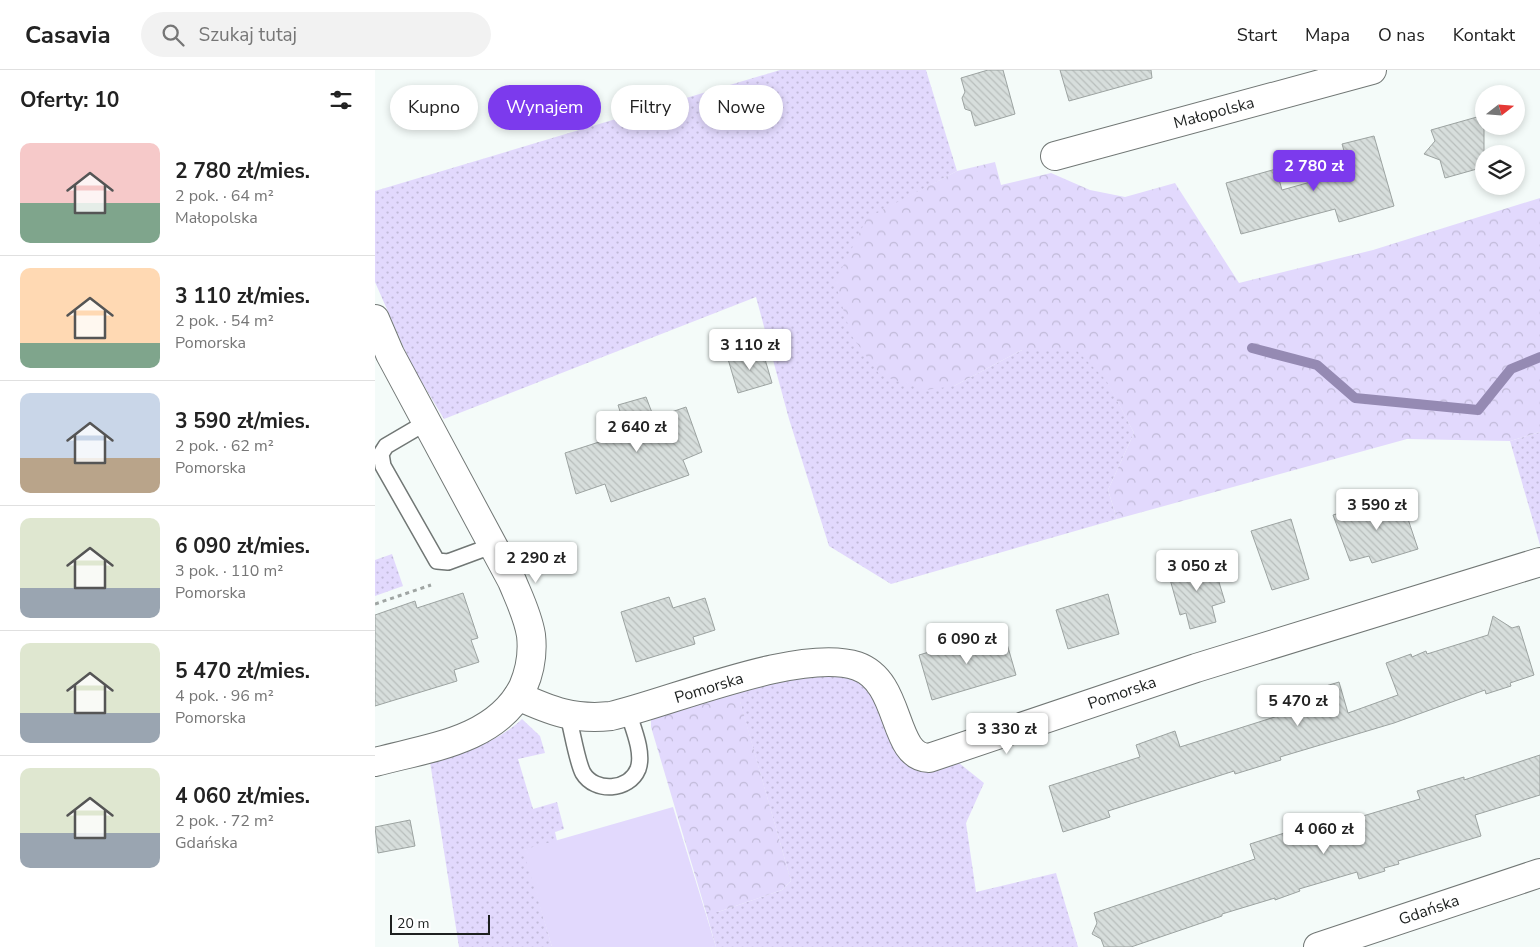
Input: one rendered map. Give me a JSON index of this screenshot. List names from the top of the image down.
{
  "streets": {
    "street": ["Małopolska", "Pomorska", "Gdańska"]
  },
  "scale_bar": "20 m",
  "north": "right",
  "page": {
    "header": "Casavia",
    "search": "Szukaj tutaj",
    "nav": [
      "Start",
      "Mapa",
      "O nas",
      "Kontakt"
    ],
    "heading": "Oferty: 10",
    "chip": [
      "Kupno",
      "Wynajem",
      "Filtry",
      "Nowe"
    ],
    "list": [
      {
        "name": "2 780 zł/mies.",
        "note": "2 pok. · 64 m² · Małopolska"
      },
      {
        "name": "3 110 zł/mies.",
        "note": "2 pok. · 54 m² · Pomorska"
      },
      {
        "name": "3 590 zł/mies.",
        "note": "2 pok. · 62 m² · Pomorska"
      },
      {
        "name": "6 090 zł/mies.",
        "note": "3 pok. · 110 m² · Pomorska"
      },
      {
        "name": "5 470 zł/mies.",
        "note": "4 pok. · 96 m² · Pomorska"
      },
      {
        "name": "4 060 zł/mies.",
        "note": "2 pok. · 72 m² · Gdańska"
      }
    ],
    "price": [
      "2 780 zł",
      "3 110 zł",
      "2 640 zł",
      "3 590 zł",
      "2 290 zł",
      "3 050 zł",
      "6 090 zł",
      "5 470 zł",
      "3 330 zł",
      "4 060 zł"
    ],
    "scale": "20 m"
  }
}
